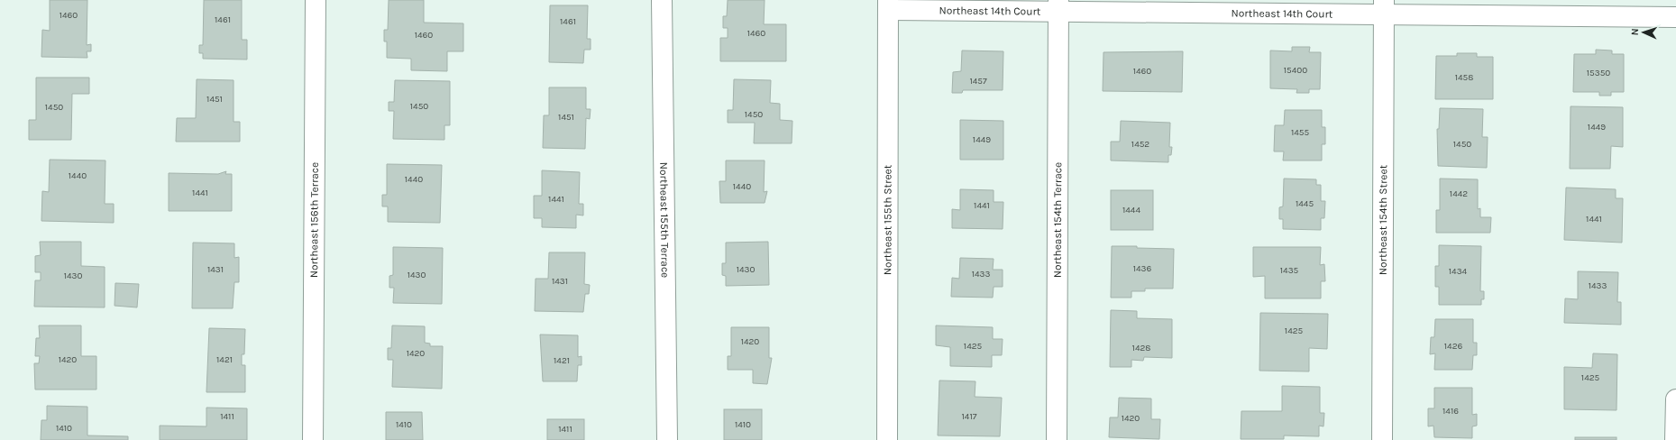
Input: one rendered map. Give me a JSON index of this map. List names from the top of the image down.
{
  "streets": {
    "street": [
      "Northeast 14th Court",
      "Northeast 156th Terrace",
      "Northeast 155th Terrace",
      "Northeast 155th Street",
      "Northeast 154th Terrace",
      "Northeast 154th Street"
    ]
  },
  "crossings": [
    ["Northeast 14th Court", "Northeast 155th Street"],
    ["Northeast 14th Court", "Northeast 154th Terrace"],
    ["Northeast 14th Court", "Northeast 154th Street"]
  ],
  "house_numbers": [
    "1460",
    "1461",
    "1461",
    "1460",
    "1460",
    "15400",
    "1460",
    "15350",
    "1458",
    "1457",
    "1451",
    "1450",
    "1450",
    "1450",
    "1451",
    "1449",
    "1455",
    "1449",
    "1452",
    "1450",
    "1440",
    "1440",
    "1440",
    "1441",
    "1442",
    "1441",
    "1445",
    "1441",
    "1444",
    "1441",
    "1436",
    "1431",
    "1430",
    "1435",
    "1434",
    "1433",
    "1430",
    "1430",
    "1431",
    "1433",
    "1425",
    "1420",
    "1425",
    "1426",
    "1428",
    "1420",
    "1420",
    "1421",
    "1421",
    "1425",
    "1416",
    "1411",
    "1417",
    "1420",
    "1410",
    "1410",
    "1410",
    "1411"
  ],
  "north": "left"
}
